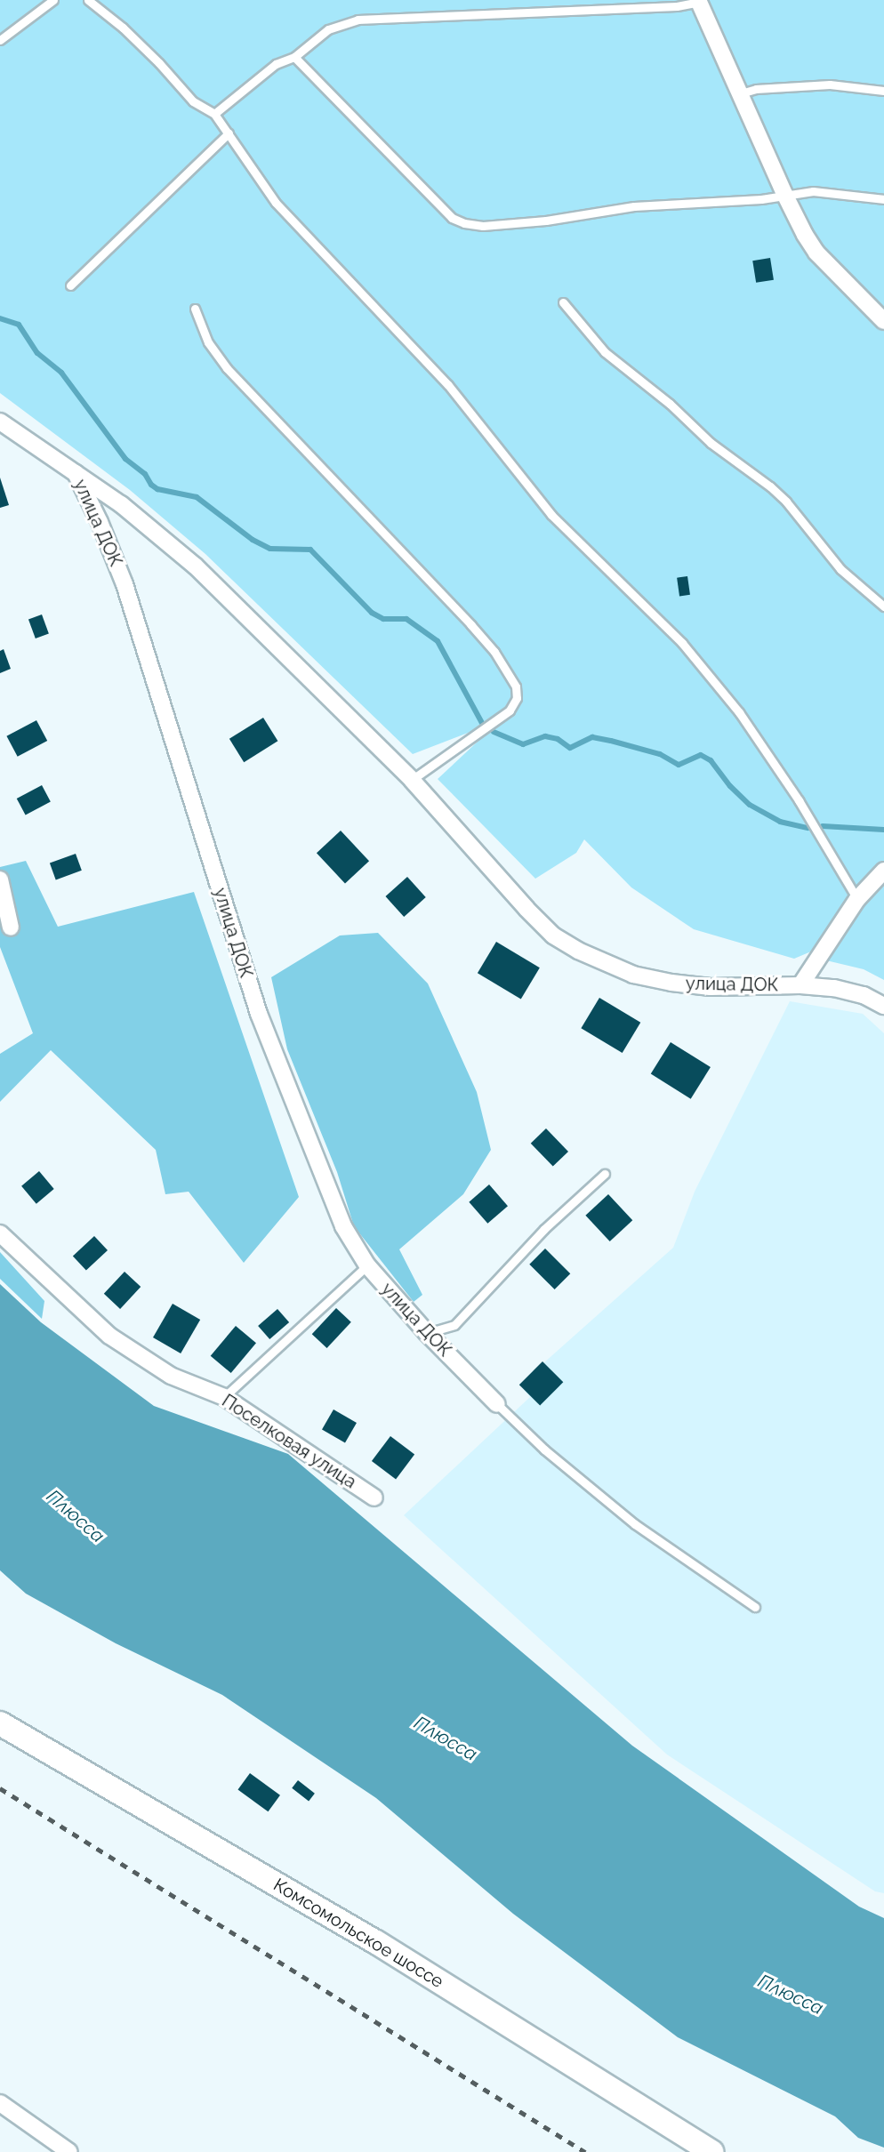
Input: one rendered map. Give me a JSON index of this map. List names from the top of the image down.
{
  "streets": {
    "main road": ["Комсомольское шоссе"],
    "street": ["улица ДОК", "Поселковая улица"]
  },
  "water": ["Плюсса"]
}
